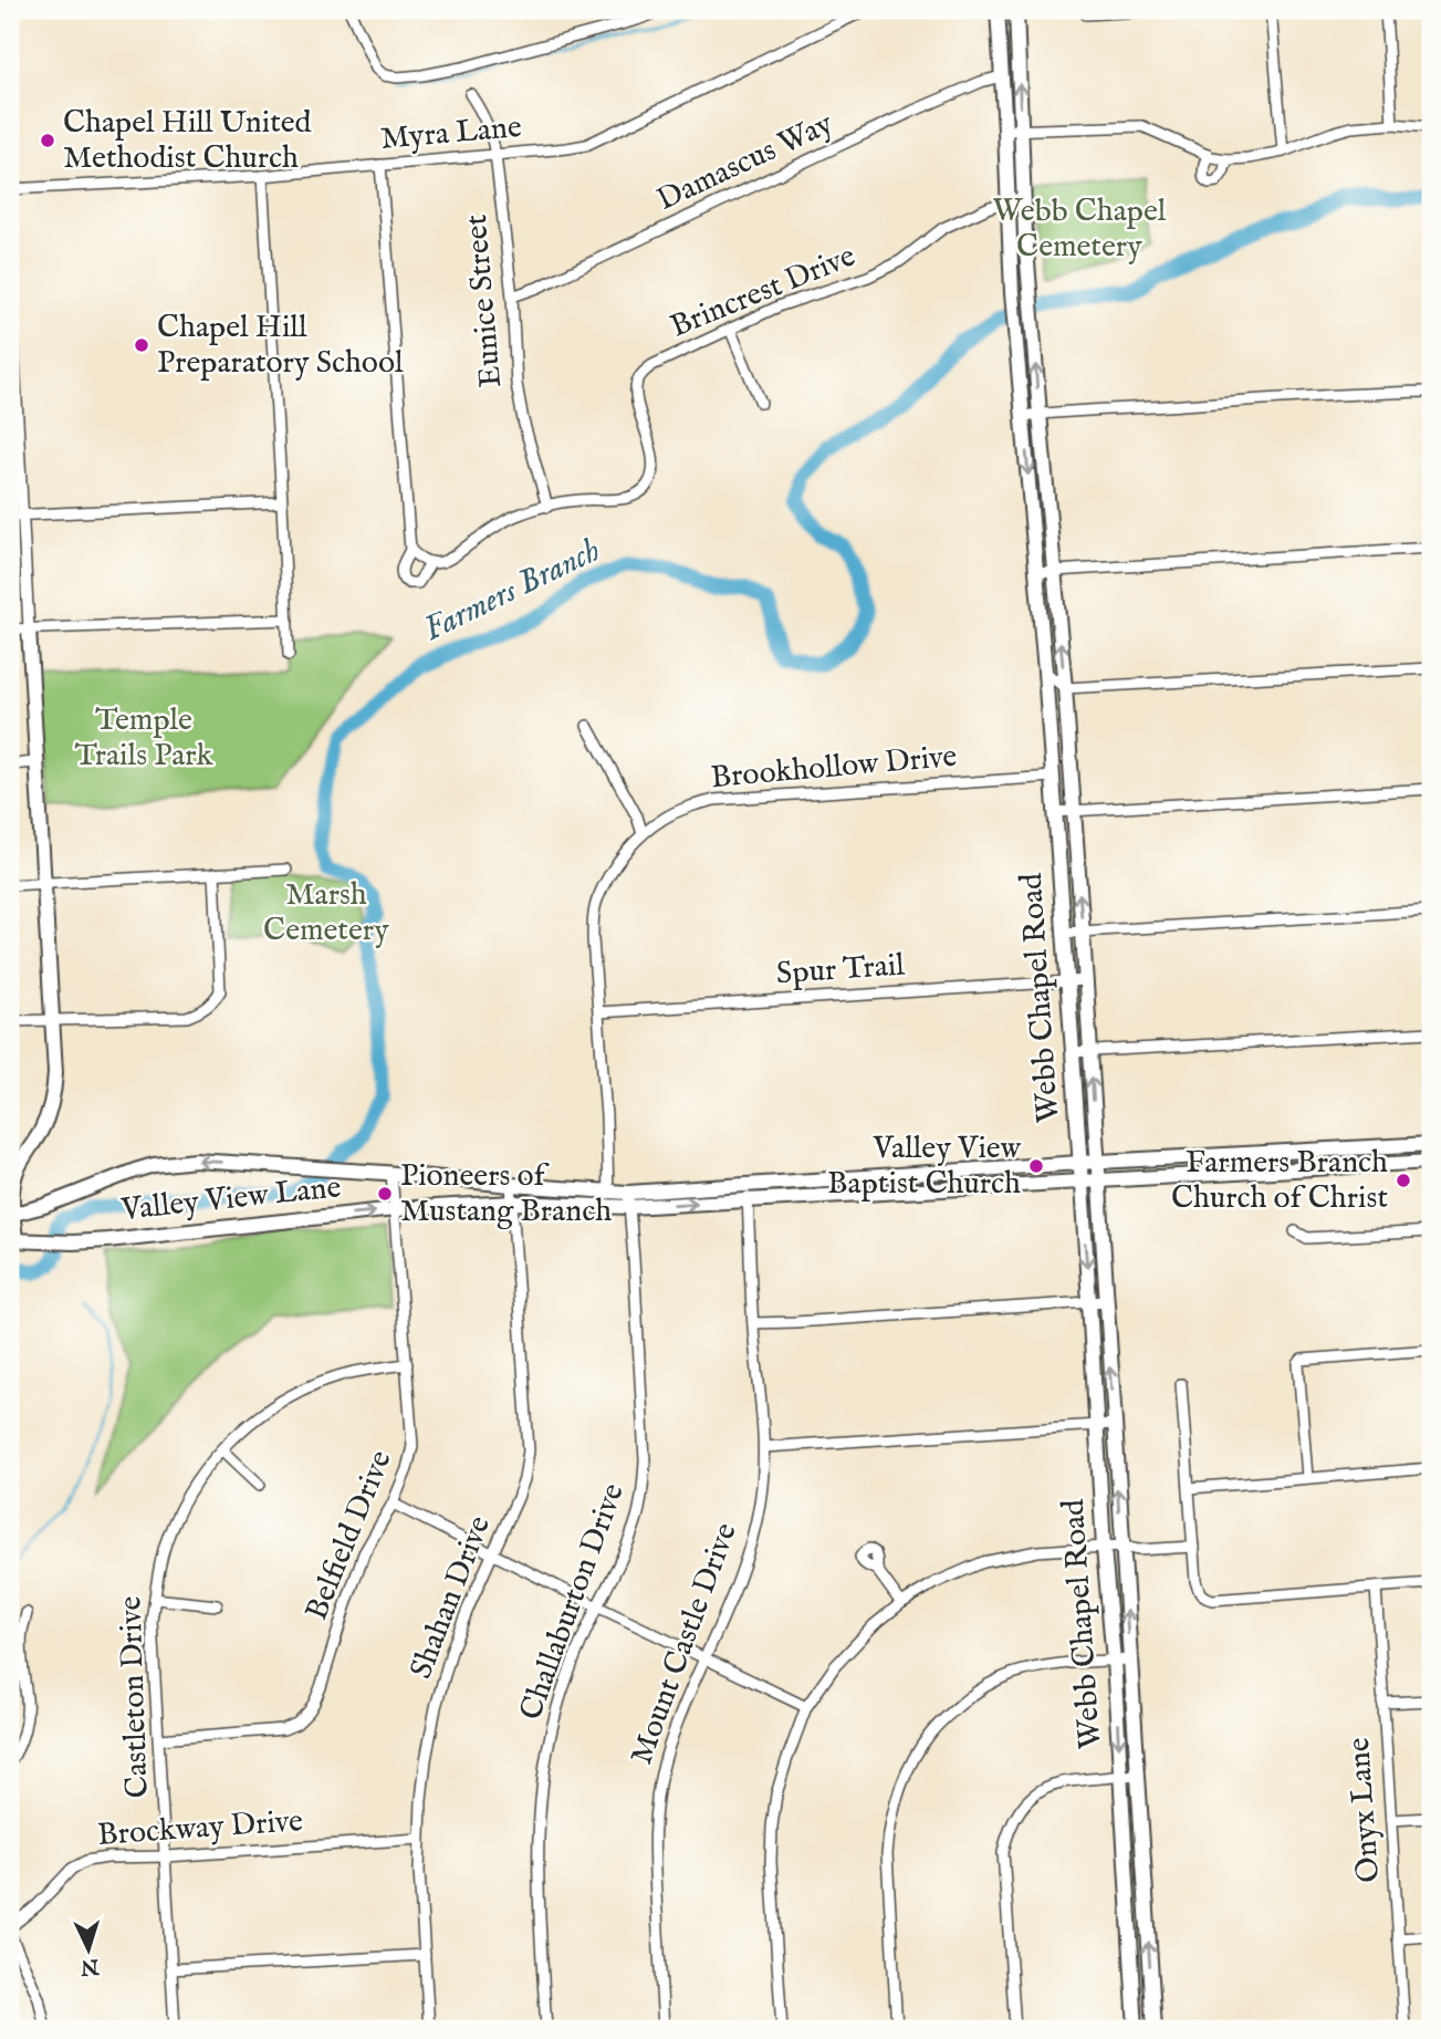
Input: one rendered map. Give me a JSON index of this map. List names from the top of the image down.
{
  "streets": {
    "main road": ["Webb Chapel Road", "Valley View Lane"],
    "street": [
      "Myra Lane",
      "Damascus Way",
      "Brincrest Drive",
      "Eunice Street",
      "Brookhollow Drive",
      "Spur Trail",
      "Belfield Drive",
      "Shahan Drive",
      "Challaburton Drive",
      "Mount Castle Drive",
      "Castleton Drive",
      "Onyx Lane",
      "Brockway Drive"
    ]
  },
  "crossings": [
    ["Myra Lane", "Eunice Street"],
    ["Damascus Way", "Eunice Street"],
    ["Damascus Way", "Webb Chapel Road"],
    ["Brincrest Drive", "Eunice Street"],
    ["Brincrest Drive", "Webb Chapel Road"],
    ["Brookhollow Drive", "Spur Trail"],
    ["Brookhollow Drive", "Webb Chapel Road"],
    ["Brookhollow Drive", "Valley View Lane"],
    ["Spur Trail", "Webb Chapel Road"],
    ["Webb Chapel Road", "Valley View Lane"],
    ["Valley View Lane", "Belfield Drive"],
    ["Valley View Lane", "Shahan Drive"],
    ["Valley View Lane", "Challaburton Drive"],
    ["Valley View Lane", "Mount Castle Drive"],
    ["Belfield Drive", "Castleton Drive"],
    ["Shahan Drive", "Brockway Drive"],
    ["Castleton Drive", "Brockway Drive"]
  ],
  "water": ["Farmers Branch"],
  "parks": ["Webb Chapel Cemetery", "Temple Trails Park", "Marsh Cemetery"],
  "places": [
    "Chapel Hill United Methodist Church",
    "Chapel Hill Preparatory School",
    "Valley View Baptist Church",
    "Farmers Branch Church of Christ",
    "Pioneers of Mustang Branch"
  ],
  "north": "bottom"
}
